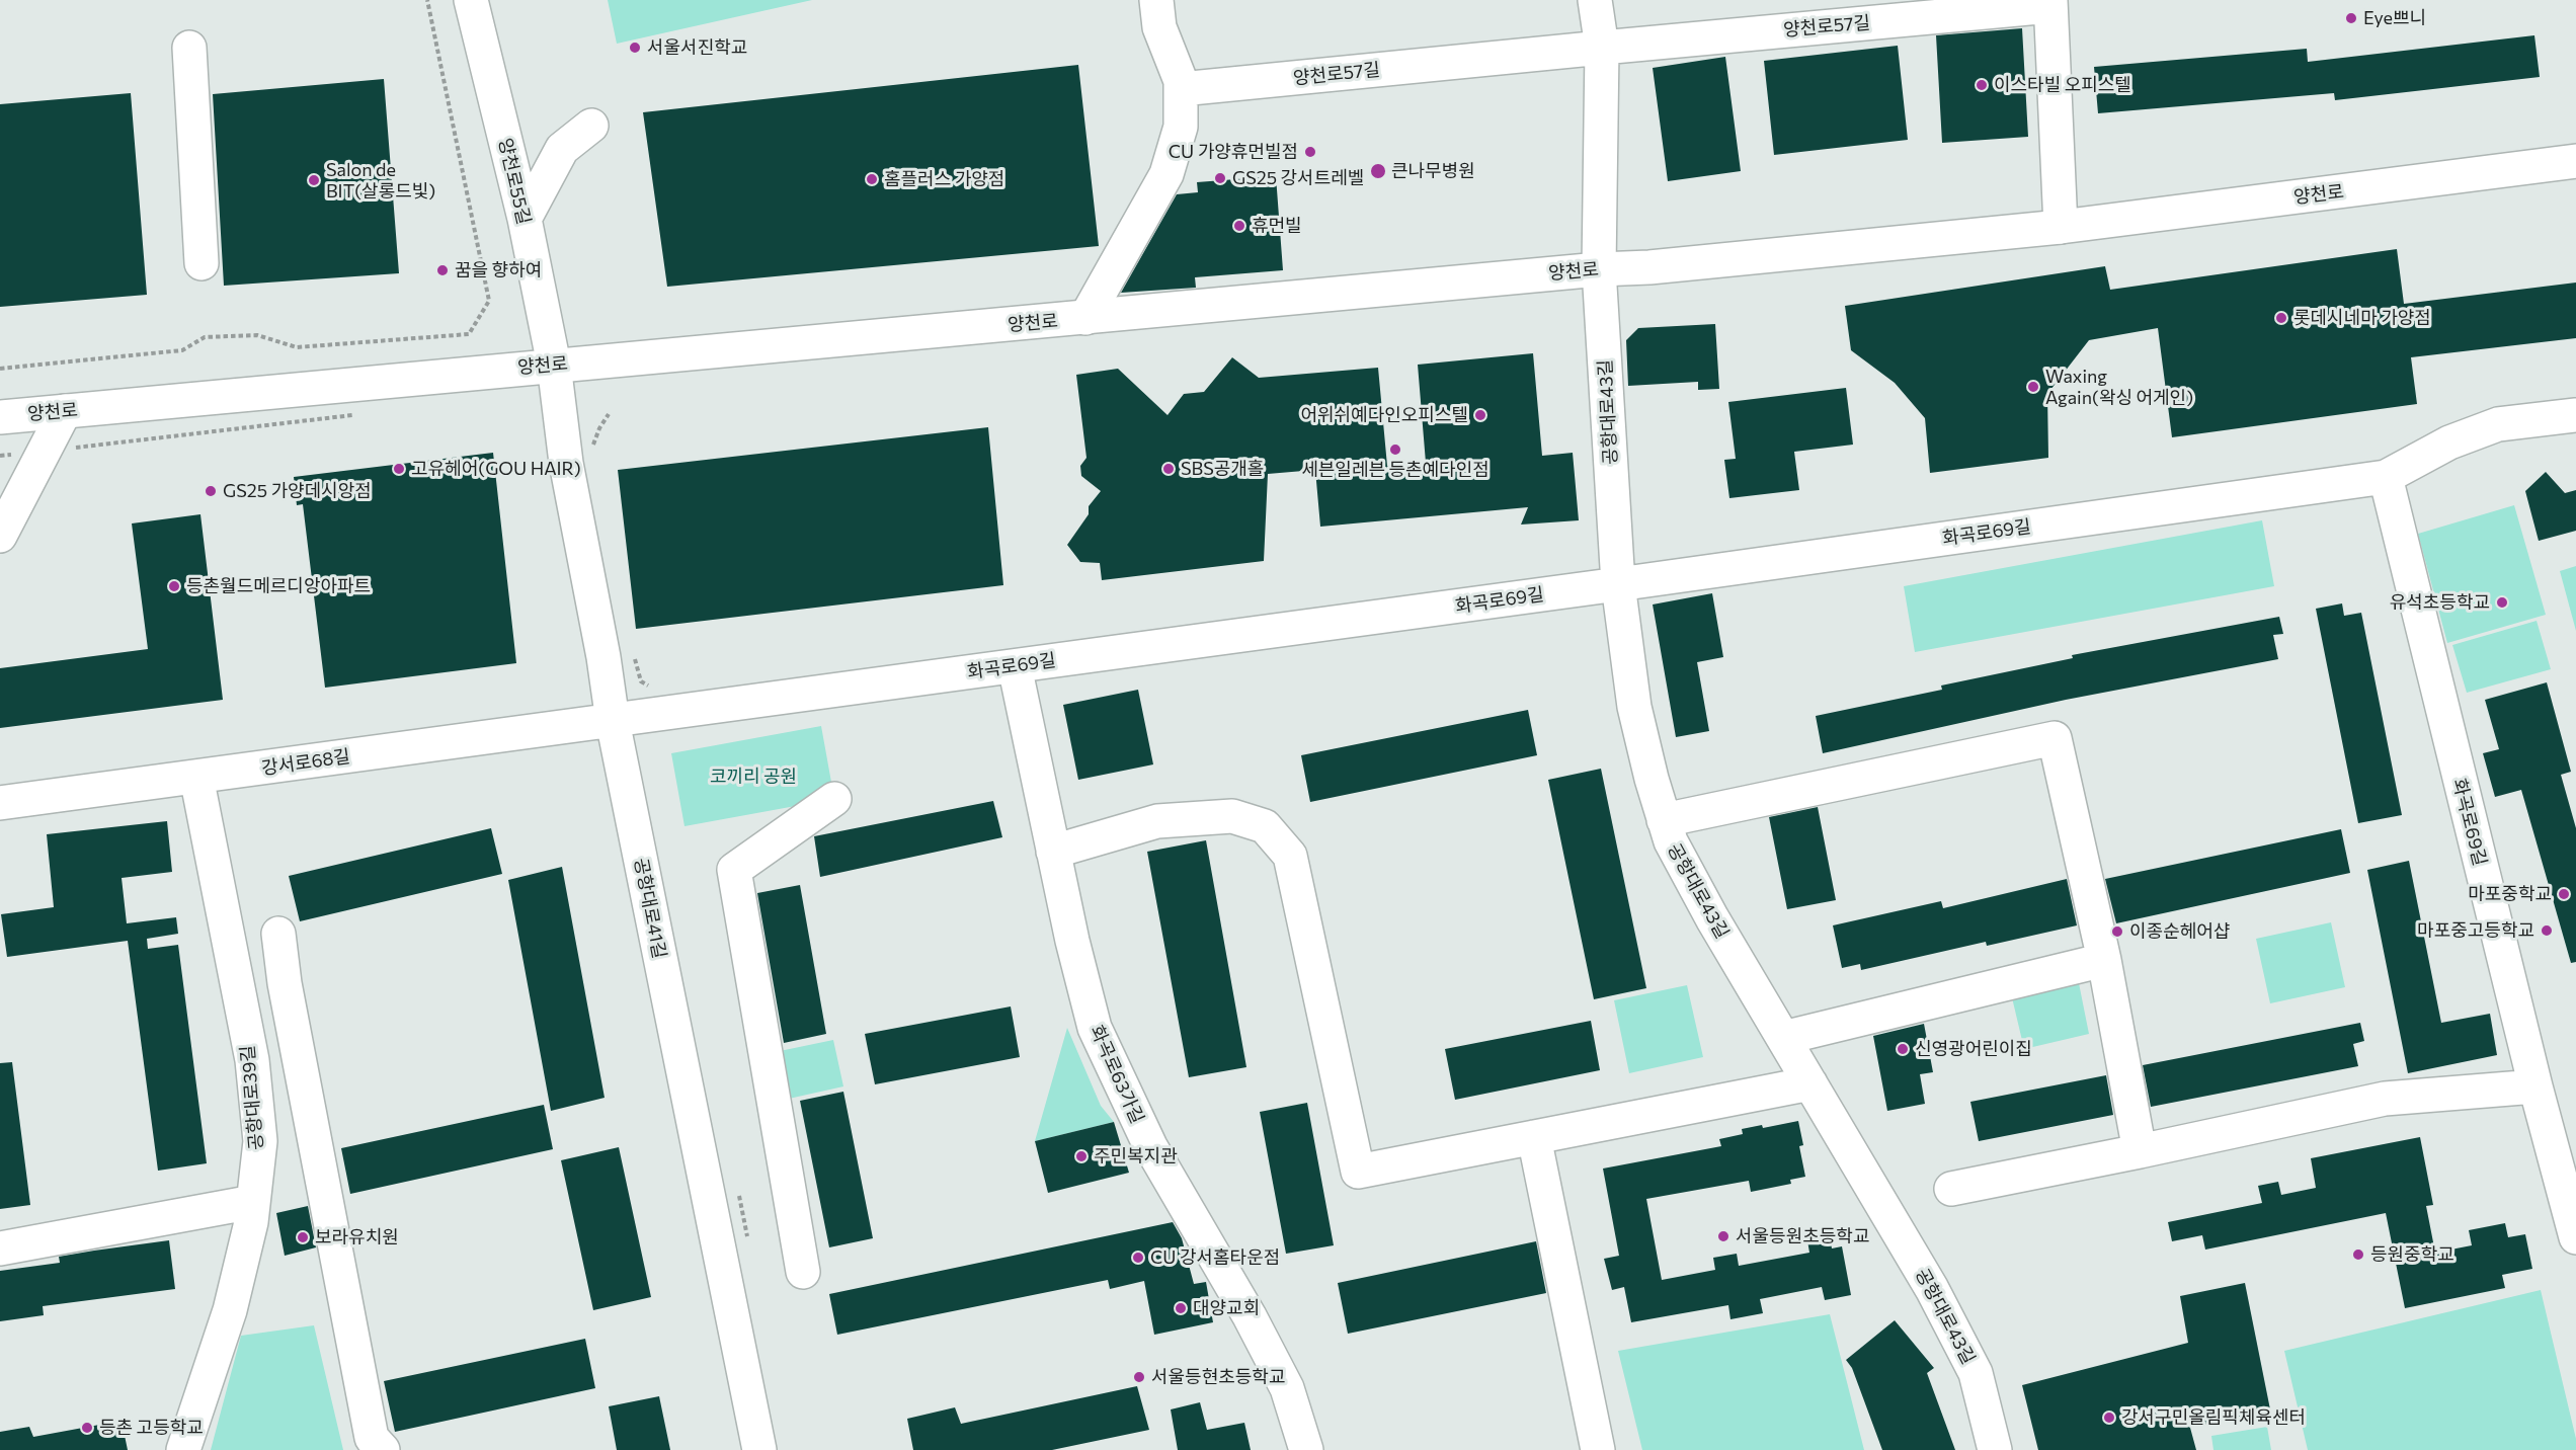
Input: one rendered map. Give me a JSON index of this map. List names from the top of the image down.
{
  "streets": {
    "street": [
      "양천로57길",
      "양천로55길",
      "양천로",
      "공항대로43길",
      "화곡로69길",
      "강서로68길",
      "공항대로41길",
      "화곡로63가길",
      "공항대로39길"
    ]
  },
  "crossings": [
    ["양천로55길", "양천로"],
    ["양천로55길", "공항대로41길"],
    ["양천로", "공항대로43길"],
    ["양천로", "공항대로41길"],
    ["공항대로43길", "화곡로69길"],
    ["화곡로69길", "강서로68길"],
    ["화곡로69길", "공항대로41길"],
    ["화곡로69길", "화곡로63가길"],
    ["강서로68길", "공항대로41길"],
    ["강서로68길", "공항대로39길"]
  ],
  "parks": ["코끼리 공원"],
  "places": [
    "Eye쁘니",
    "서울서진학교",
    "이스타빌 오피스텔",
    "CU 가양휴먼빌점",
    "큰나무병원",
    "GS25 강서트레벨",
    "홈플러스 가양점",
    "Salon de BIT(살롱드빛)",
    "휴먼빌",
    "꿈을 향하여",
    "롯데시네마 가양점",
    "Waxing Again(왁싱 어게인)",
    "어위쉬예다인오피스텔",
    "세븐일레븐 등촌예다인점",
    "고유헤어(GOU HAIR)",
    "SBS공개홀",
    "GS25 가양데시앙점",
    "등촌월드메르디앙아파트",
    "유석초등학교",
    "마포중학교",
    "마포중고등학교",
    "이종순헤어샵",
    "신영광어린이집",
    "주민복지관",
    "서울등원초등학교",
    "보라유치원",
    "등원중학교",
    "CU 강서홈타운점",
    "대양교회",
    "서울등현초등학교",
    "강서구민올림픽체육센터",
    "등촌 고등학교"
  ]
}
